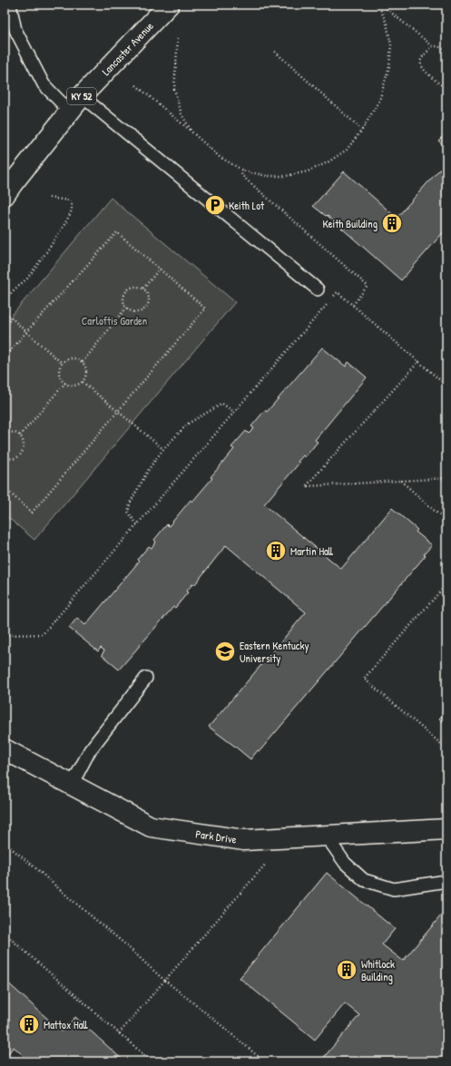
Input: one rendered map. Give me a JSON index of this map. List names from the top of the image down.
{
  "streets": {
    "street": ["Lancaster Avenue", "KY 52", "Park Drive"]
  },
  "parks": ["Carloftis Garden"],
  "places": {
    "parking": ["Keith Lot"],
    "building": [
      "Keith Building",
      "Martin Hall",
      "Whitlock Building",
      "Mattox Hall"
    ],
    "school or university": ["Eastern Kentucky University"]
  }
}
